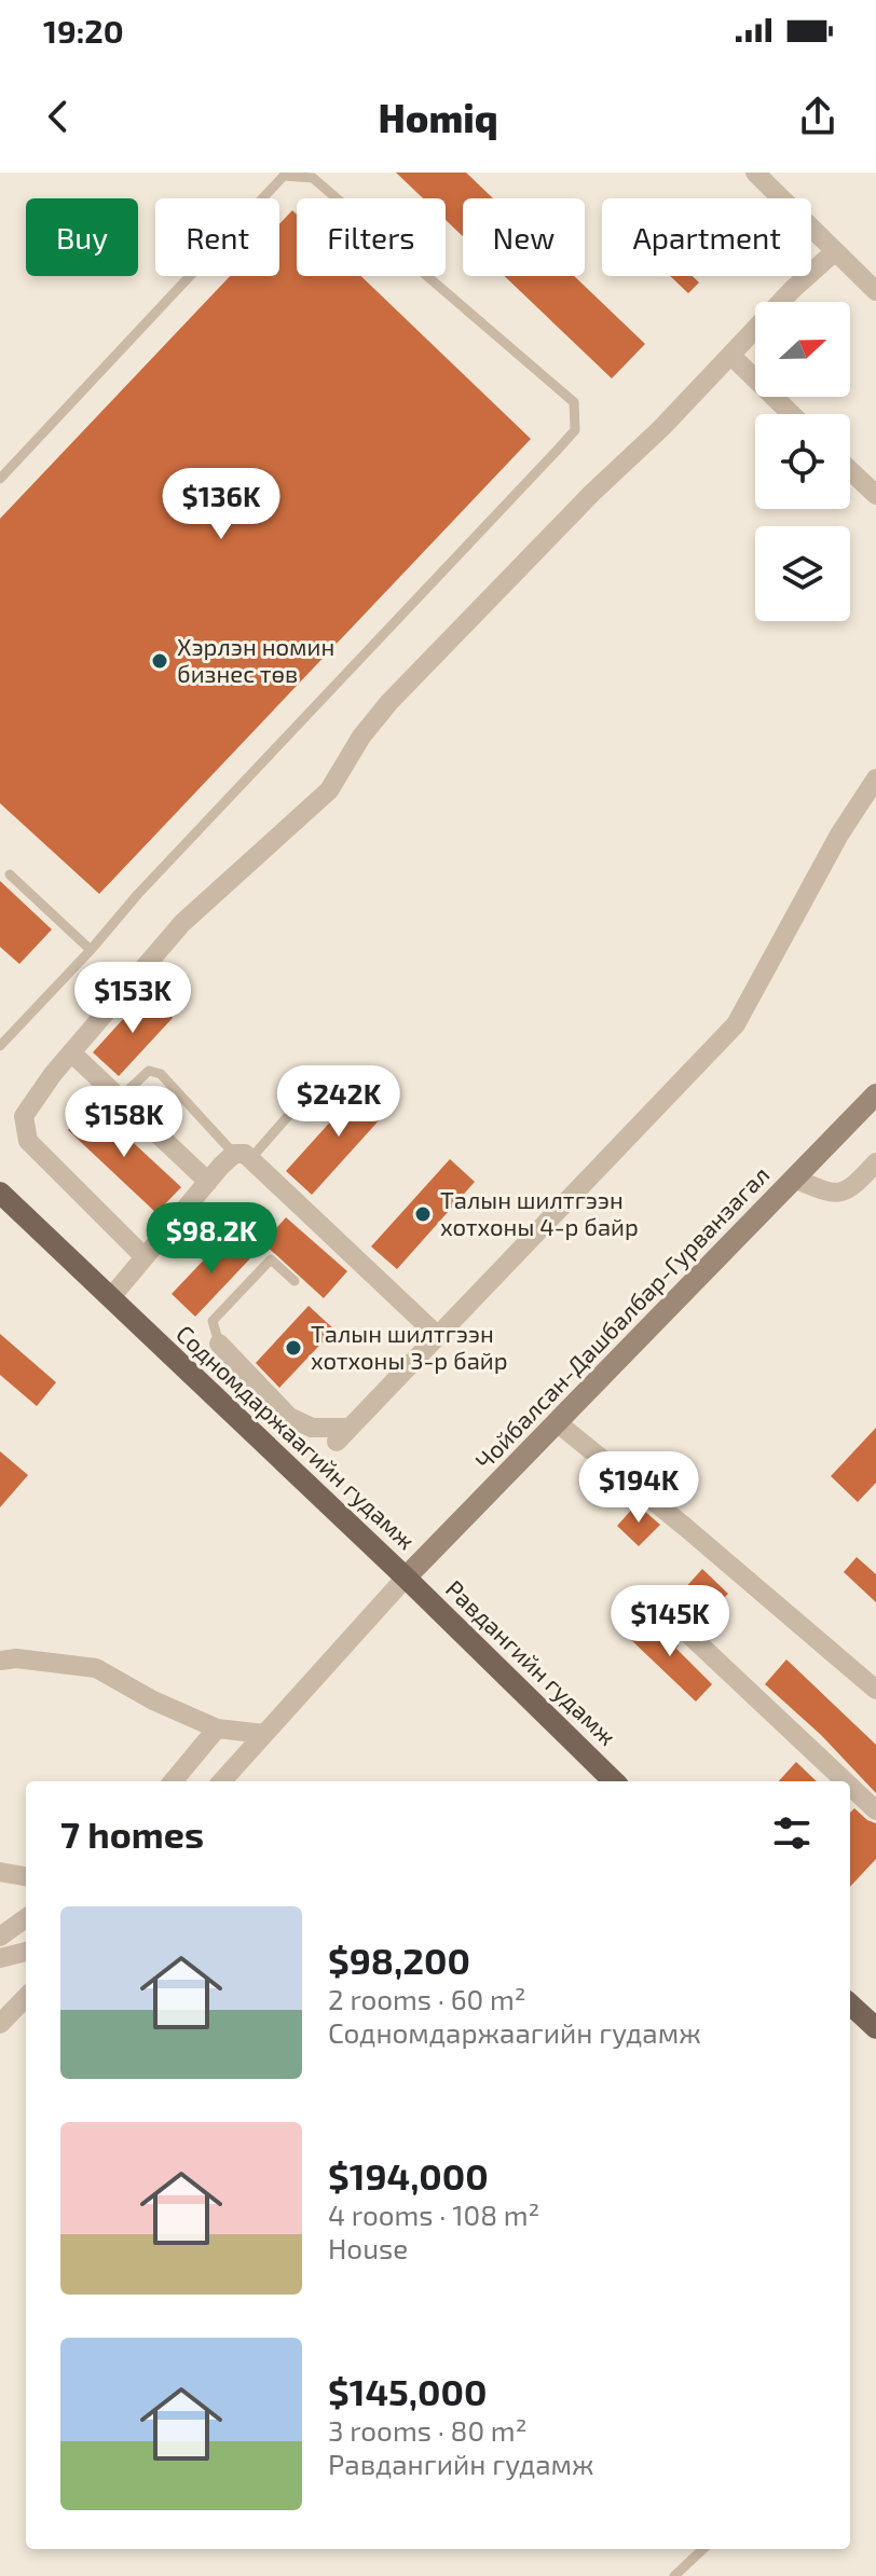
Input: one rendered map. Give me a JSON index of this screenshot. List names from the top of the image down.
{
  "streets": {
    "main road": ["Содномдаржаагийн гудамж", "Равдангийн гудамж"],
    "street": ["Чойбалсан-Дашбалбар-Гурванзагал"]
  },
  "crossings": [
    ["Чойбалсан-Дашбалбар-Гурванзагал", "Содномдаржаагийн гудамж"],
    ["Чойбалсан-Дашбалбар-Гурванзагал", "Равдангийн гудамж"],
    ["Содномдаржаагийн гудамж", "Равдангийн гудамж"]
  ],
  "places": ["Хэрлэн номин бизнес төв", "Талын шилтгээн хотхоны 4-р байр", "Талын шилтгээн хотхоны 3-р байр"],
  "north": "right",
  "page": {
    "status": "19:20",
    "header": "Homiq",
    "chip": [
      "Buy",
      "Rent",
      "Filters",
      "New",
      "Apartment"
    ],
    "price": [
      "$136K",
      "$153K",
      "$242K",
      "$158K",
      "$98.2K",
      "$194K",
      "$145K"
    ],
    "heading": "7 homes",
    "list": [
      {
        "name": "$98,200",
        "note": "2 rooms · 60 m² · Содномдаржаагийн гудамж"
      },
      {
        "name": "$194,000",
        "note": "4 rooms · 108 m² · House"
      },
      {
        "name": "$145,000",
        "note": "3 rooms · 80 m² · Равдангийн гудамж"
      }
    ]
  }
}
